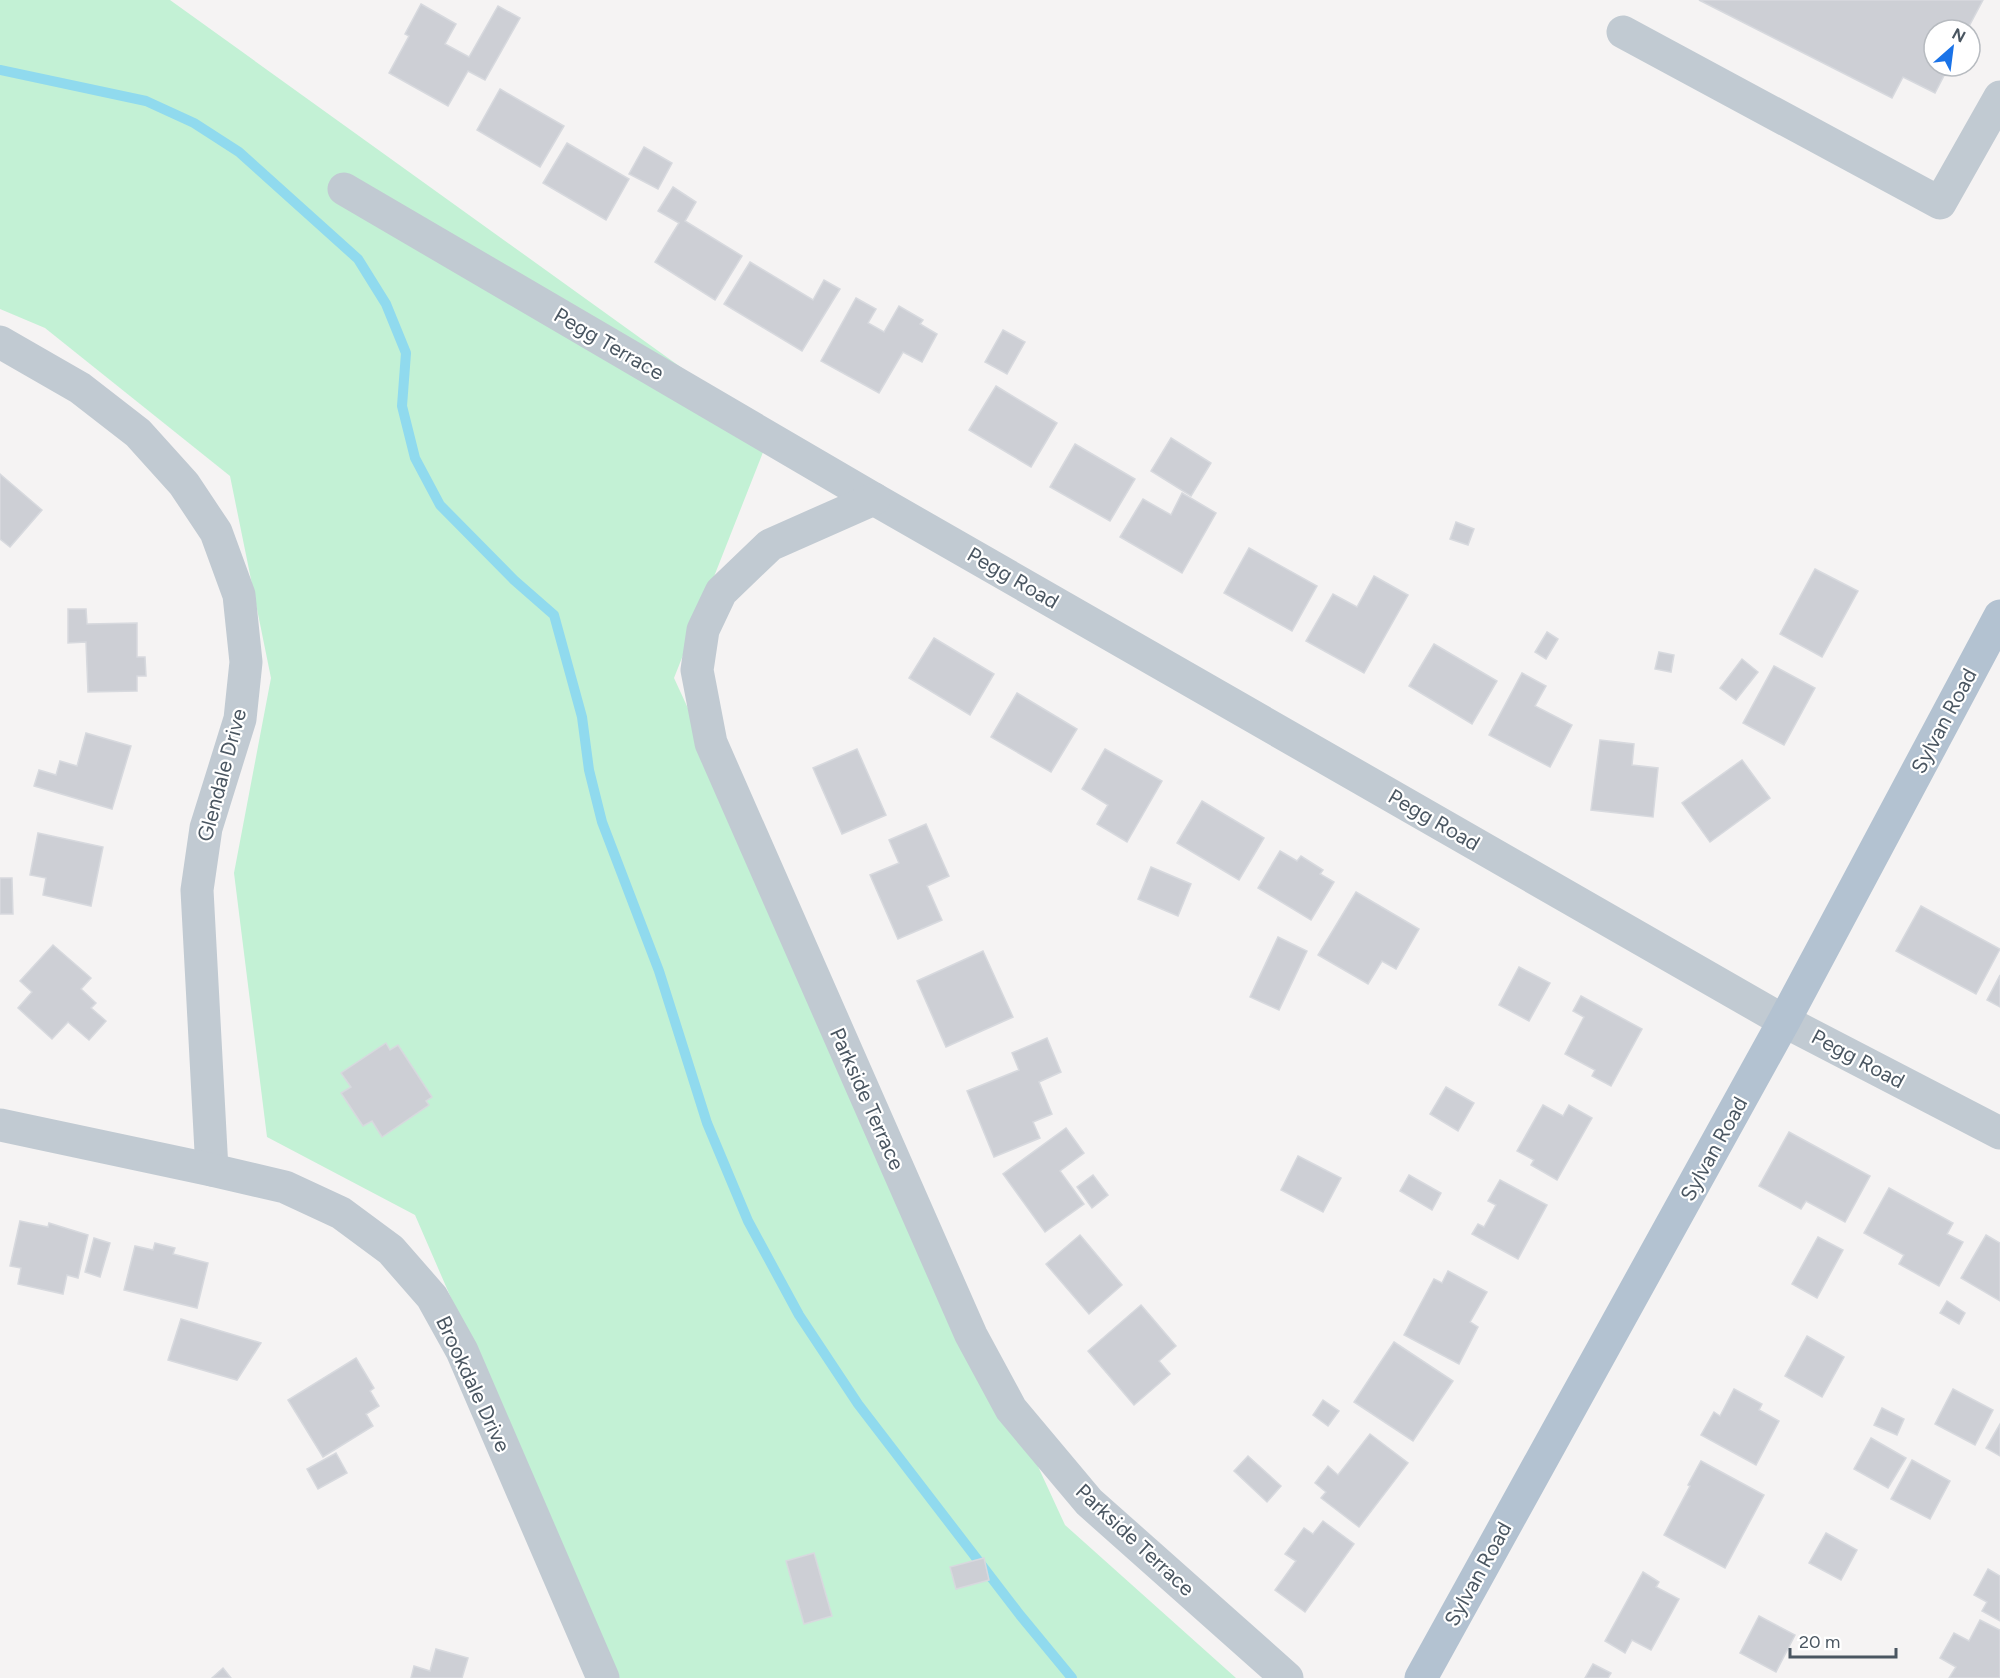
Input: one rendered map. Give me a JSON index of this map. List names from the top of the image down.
{
  "streets": {
    "main road": ["Sylvan Road"],
    "street": [
      "Pegg Terrace",
      "Pegg Road",
      "Glendale Drive",
      "Parkside Terrace",
      "Brookdale Drive"
    ]
  },
  "crossings": [
    ["Pegg Terrace", "Pegg Road"],
    ["Pegg Terrace", "Parkside Terrace"],
    ["Pegg Road", "Sylvan Road"],
    ["Pegg Road", "Parkside Terrace"],
    ["Glendale Drive", "Brookdale Drive"]
  ],
  "scale_bar": "20 m",
  "north": "top right"
}
